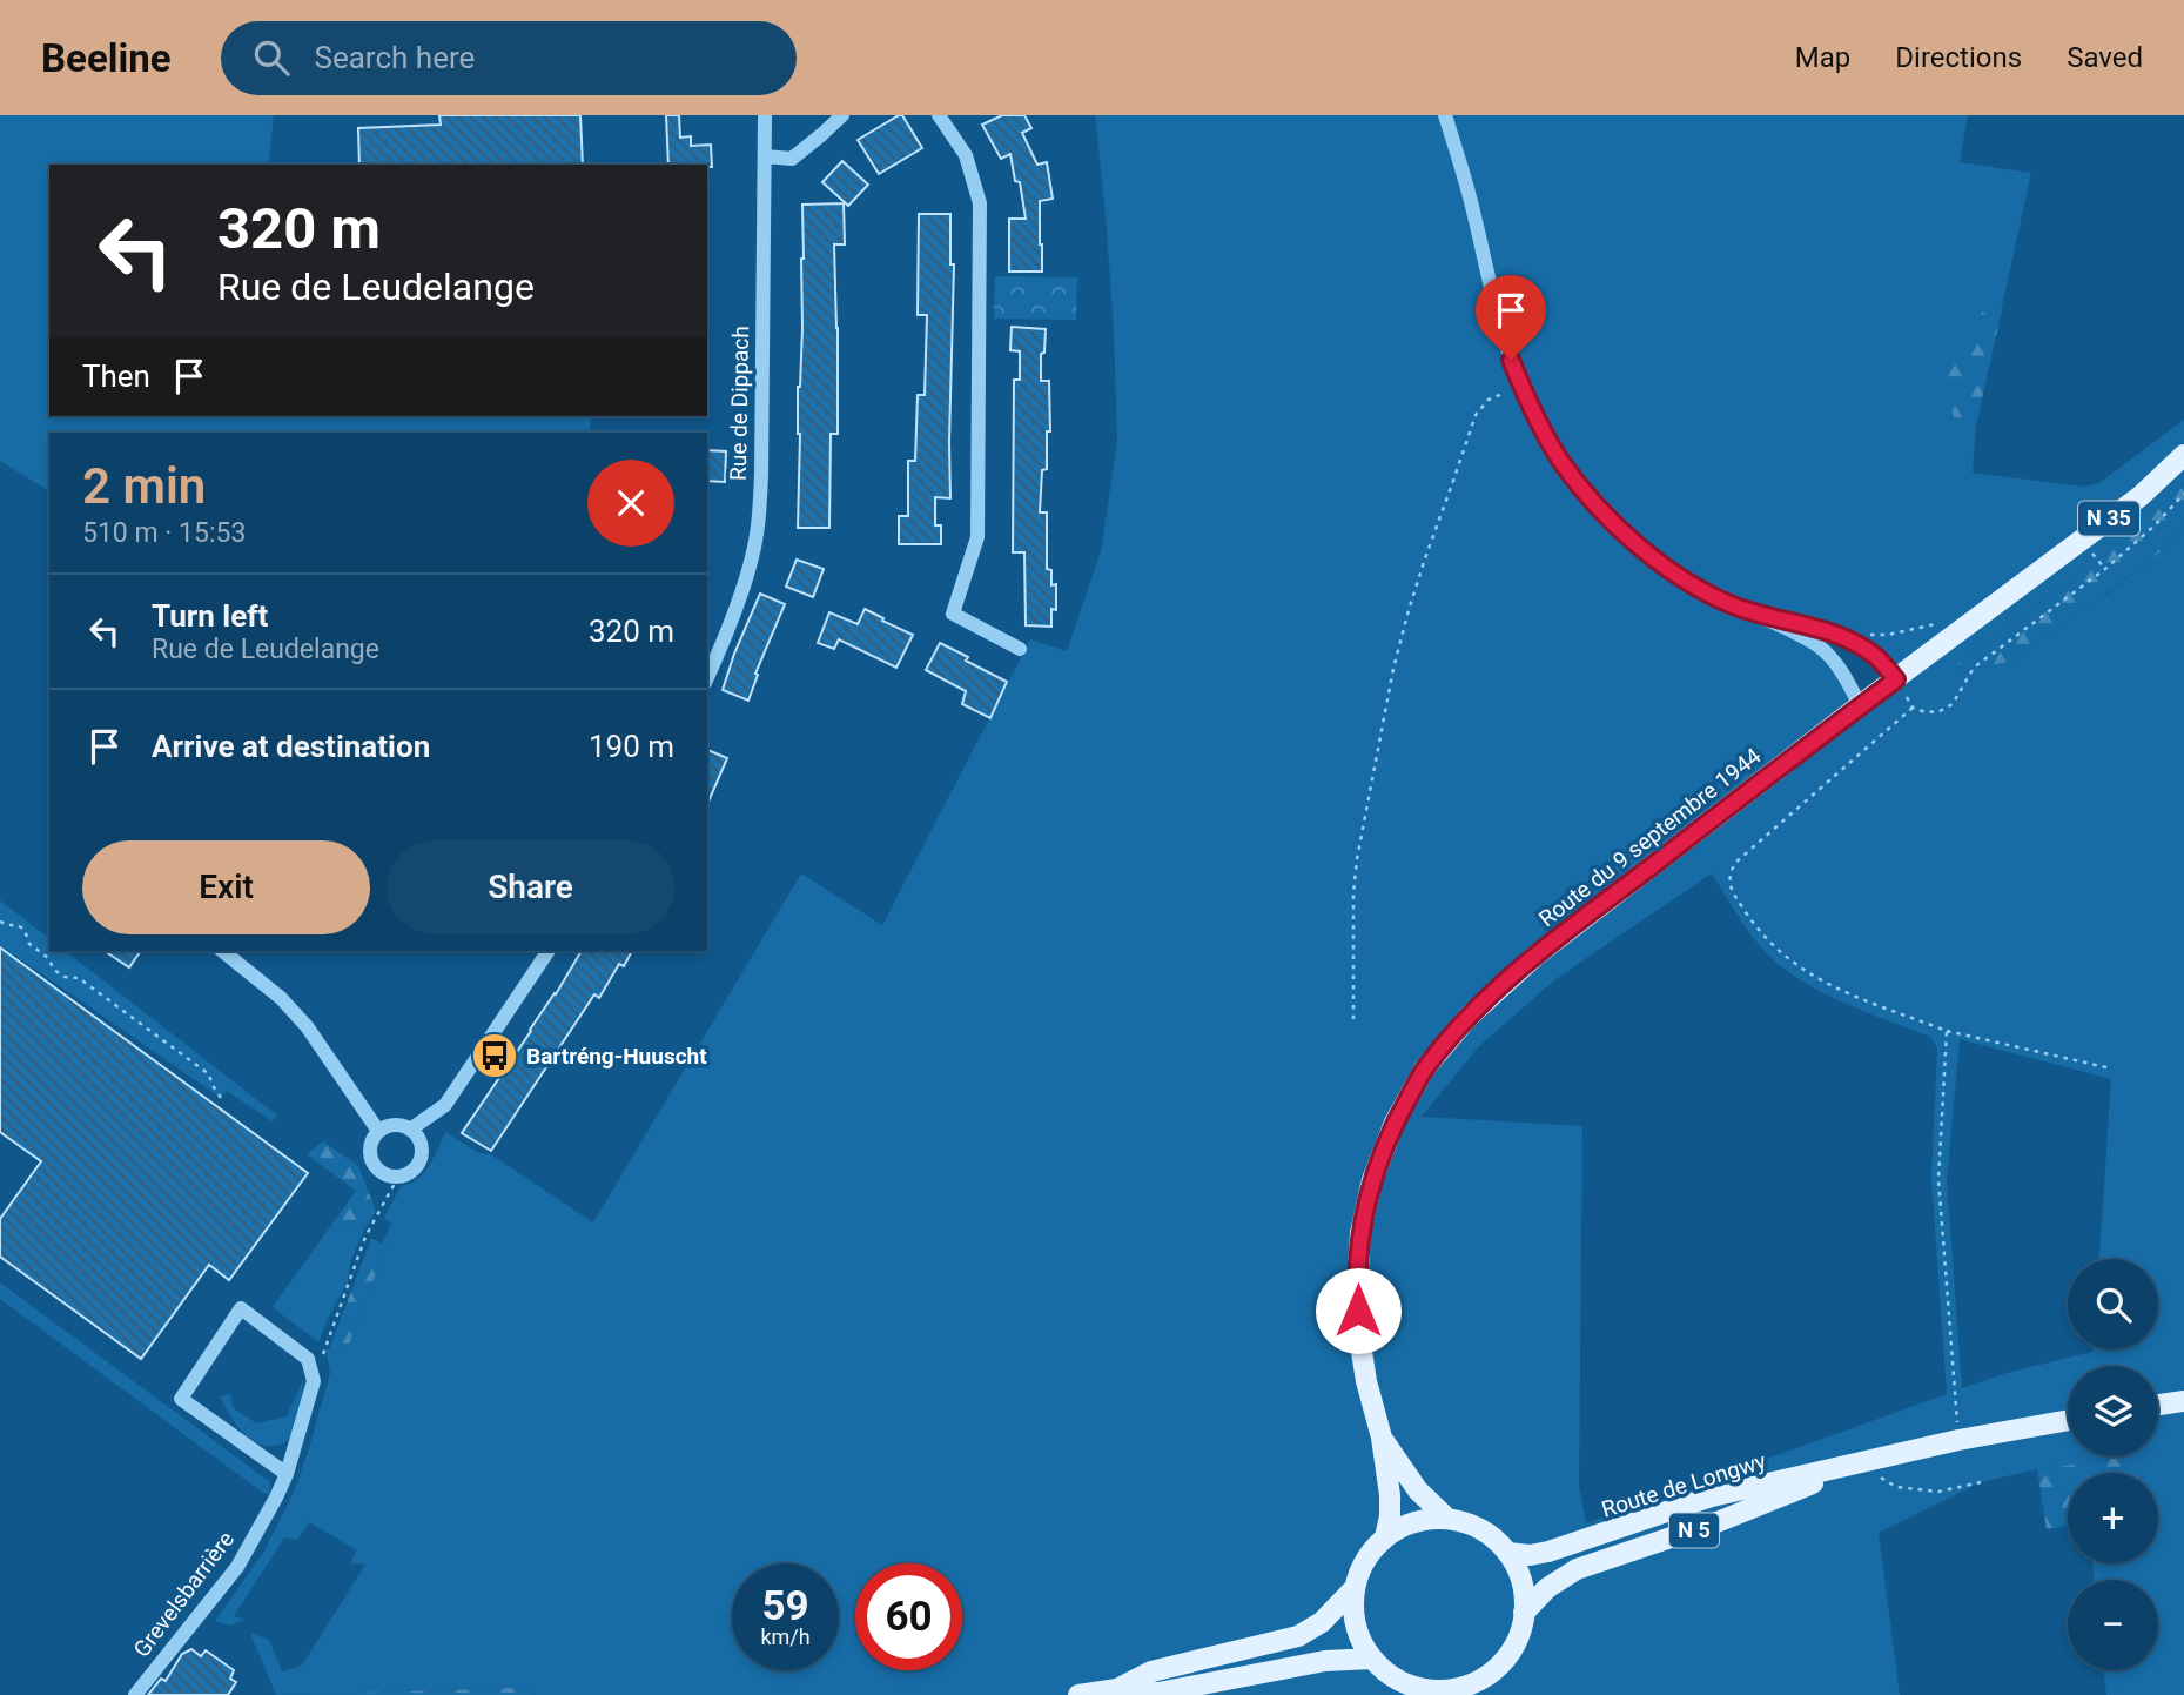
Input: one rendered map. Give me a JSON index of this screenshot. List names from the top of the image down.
{
  "streets": {
    "main road": [
      "N 35",
      "Route du 9 septembre 1944",
      "Route de Longwy",
      "N 5"
    ],
    "street": ["Rue de Dippach", "Grevelsbarrière"]
  },
  "crossings": [
    ["N 35", "Route du 9 septembre 1944"],
    ["N 35", "Route de Longwy"],
    ["N 35", "N 5"],
    ["Route de Longwy", "N 5"]
  ],
  "places": {
    "bus stop": ["Bartréng-Huuscht"]
  },
  "page": {
    "header": "Beeline",
    "search": "Search here",
    "nav": ["Map", "Directions", "Saved"],
    "turn": ["320 m", "Rue de Leudelange"],
    "then": "Then",
    "heading": ["2 min", "510 m · 15:53"],
    "list": [
      {
        "name": "Turn left",
        "note": "Rue de Leudelange",
        "value": "320 m"
      },
      {
        "name": "Arrive at destination",
        "value": "190 m"
      }
    ],
    "buttons": ["Exit", "Share"],
    "map_buttons": ["+", "−"],
    "speed": "59 km/h",
    "limit": "60"
  }
}
